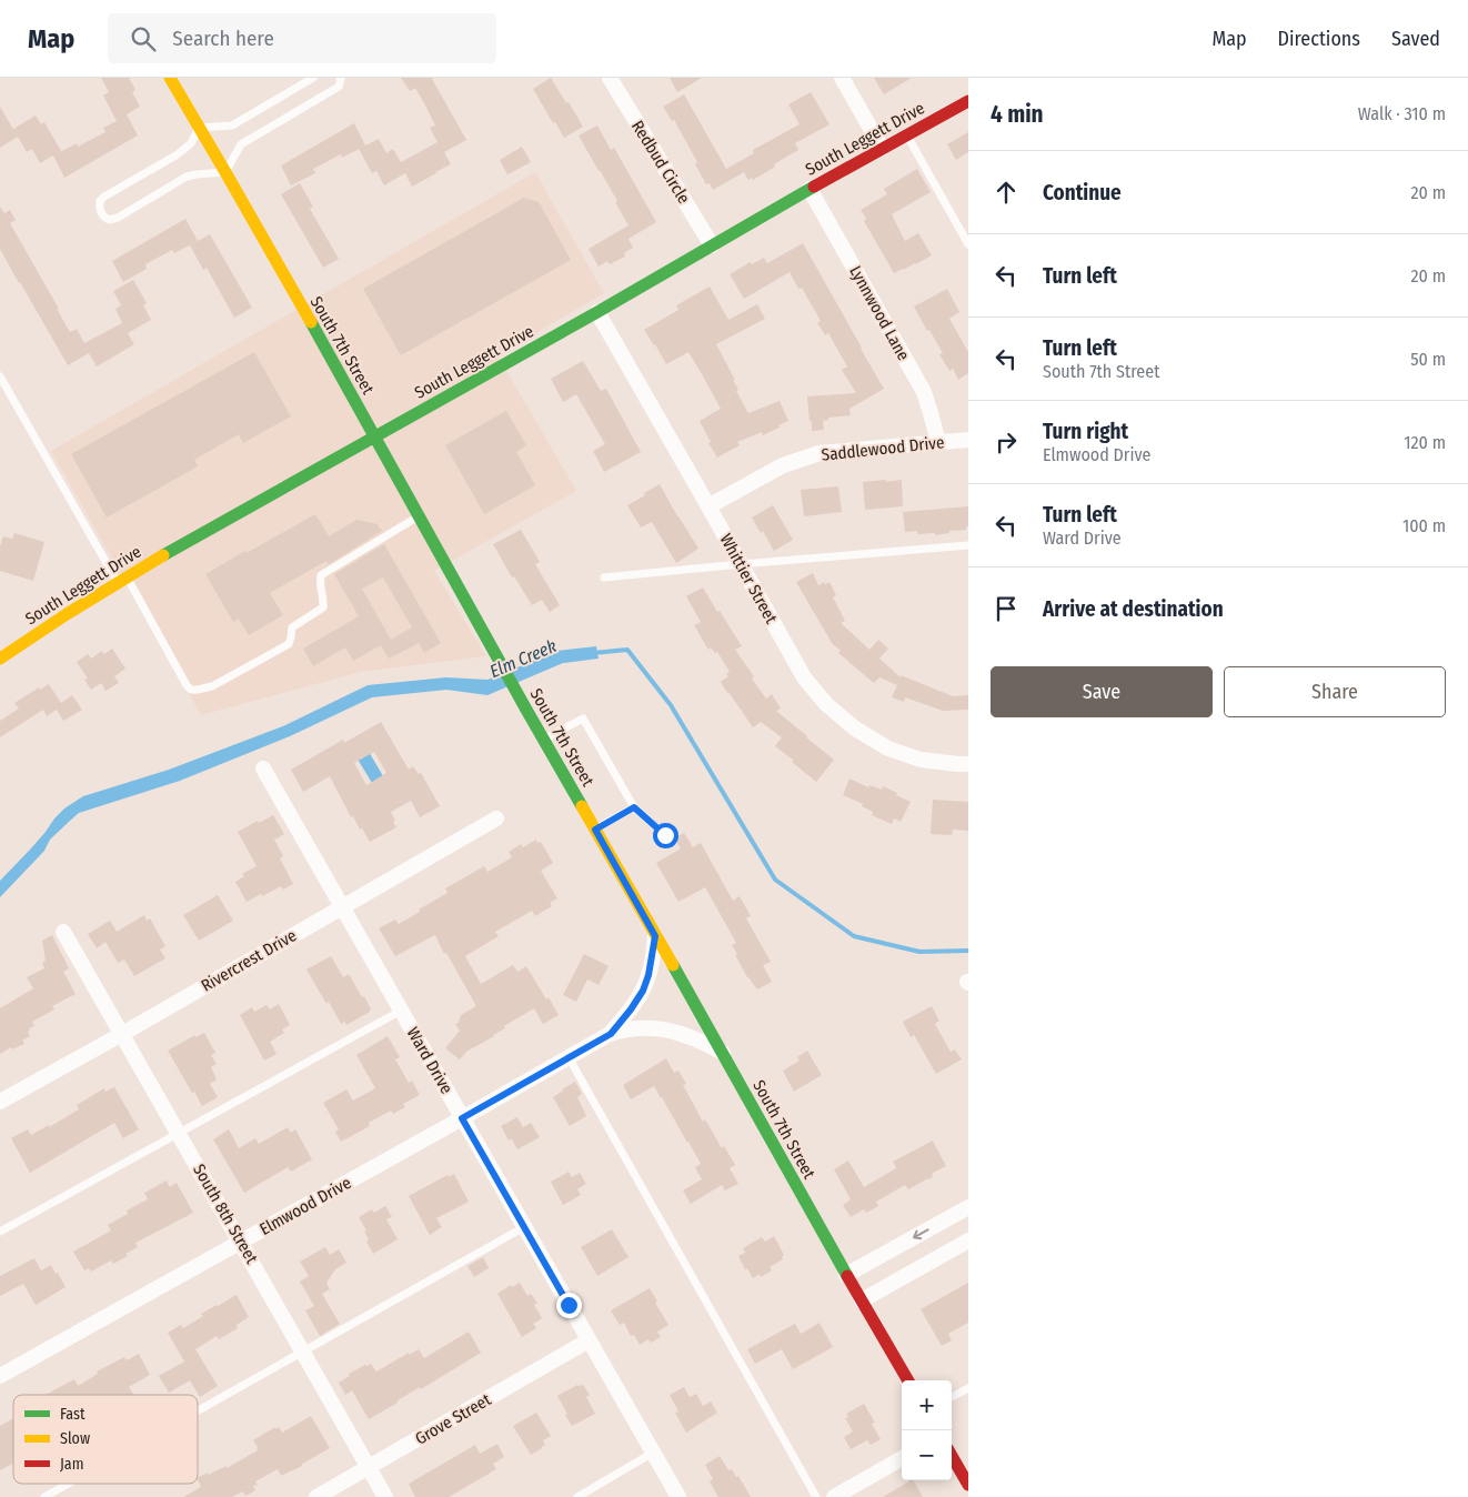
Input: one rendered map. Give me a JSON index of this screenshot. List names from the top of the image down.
{
  "streets": {
    "main road": ["South Leggett Drive", "South 7th Street"],
    "street": [
      "Redbud Circle",
      "Lynnwood Lane",
      "Saddlewood Drive",
      "Whittier Street",
      "Rivercrest Drive",
      "Ward Drive",
      "Elmwood Drive",
      "South 8th Street",
      "Grove Street"
    ]
  },
  "crossings": [
    ["South Leggett Drive", "Redbud Circle"],
    ["South Leggett Drive", "Lynnwood Lane"],
    ["South Leggett Drive", "South 7th Street"],
    ["South Leggett Drive", "Whittier Street"],
    ["Lynnwood Lane", "Saddlewood Drive"],
    ["South 7th Street", "Elmwood Drive"],
    ["Saddlewood Drive", "Whittier Street"],
    ["Rivercrest Drive", "Ward Drive"],
    ["Rivercrest Drive", "South 8th Street"],
    ["Ward Drive", "Elmwood Drive"],
    ["Ward Drive", "Grove Street"],
    ["Elmwood Drive", "South 8th Street"],
    ["South 8th Street", "Grove Street"]
  ],
  "water": ["Elm Creek"],
  "legend": ["Fast", "Slow", "Jam"],
  "page": {
    "header": "Map",
    "search": "Search here",
    "nav": ["Map", "Directions", "Saved"],
    "heading": ["4 min", "Walk · 310 m"],
    "list": [
      ["Continue", "20 m"],
      ["Turn left", "20 m"],
      ["Turn left", "South 7th Street", "50 m"],
      ["Turn right", "Elmwood Drive", "120 m"],
      ["Turn left", "Ward Drive", "100 m"],
      "Arrive at destination"
    ],
    "buttons": ["Save", "Share"],
    "map_buttons": ["+", "−"]
  }
}
